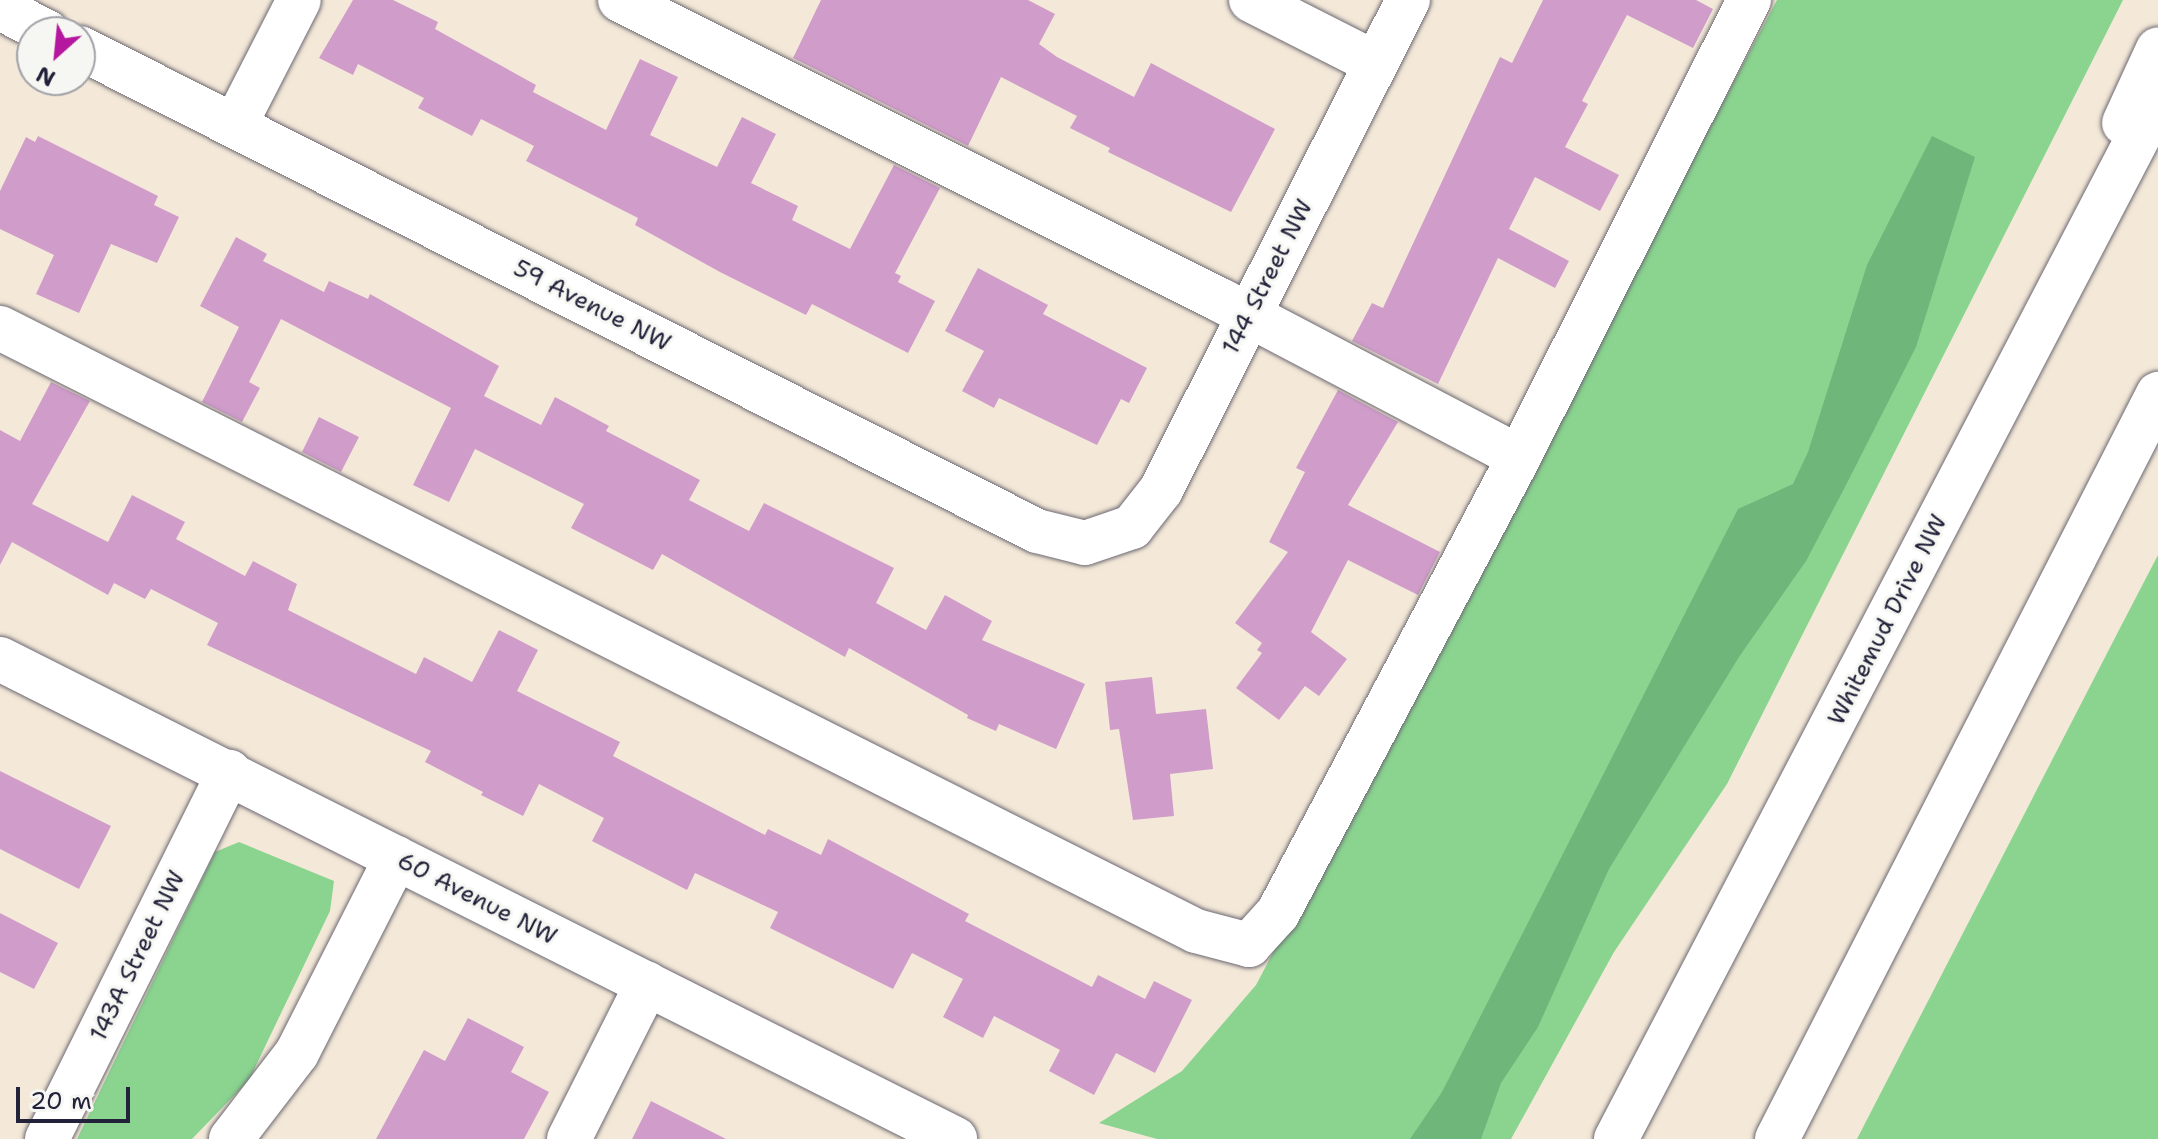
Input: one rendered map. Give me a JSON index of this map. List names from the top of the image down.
{
  "streets": {
    "main road": [
      "144 Street NW",
      "59 Avenue NW",
      "Whitemud Drive NW",
      "60 Avenue NW",
      "143A Street NW"
    ]
  },
  "crossings": [
    ["144 Street NW", "59 Avenue NW"],
    ["60 Avenue NW", "143A Street NW"]
  ],
  "scale_bar": "20 m",
  "north": "bottom left"
}
